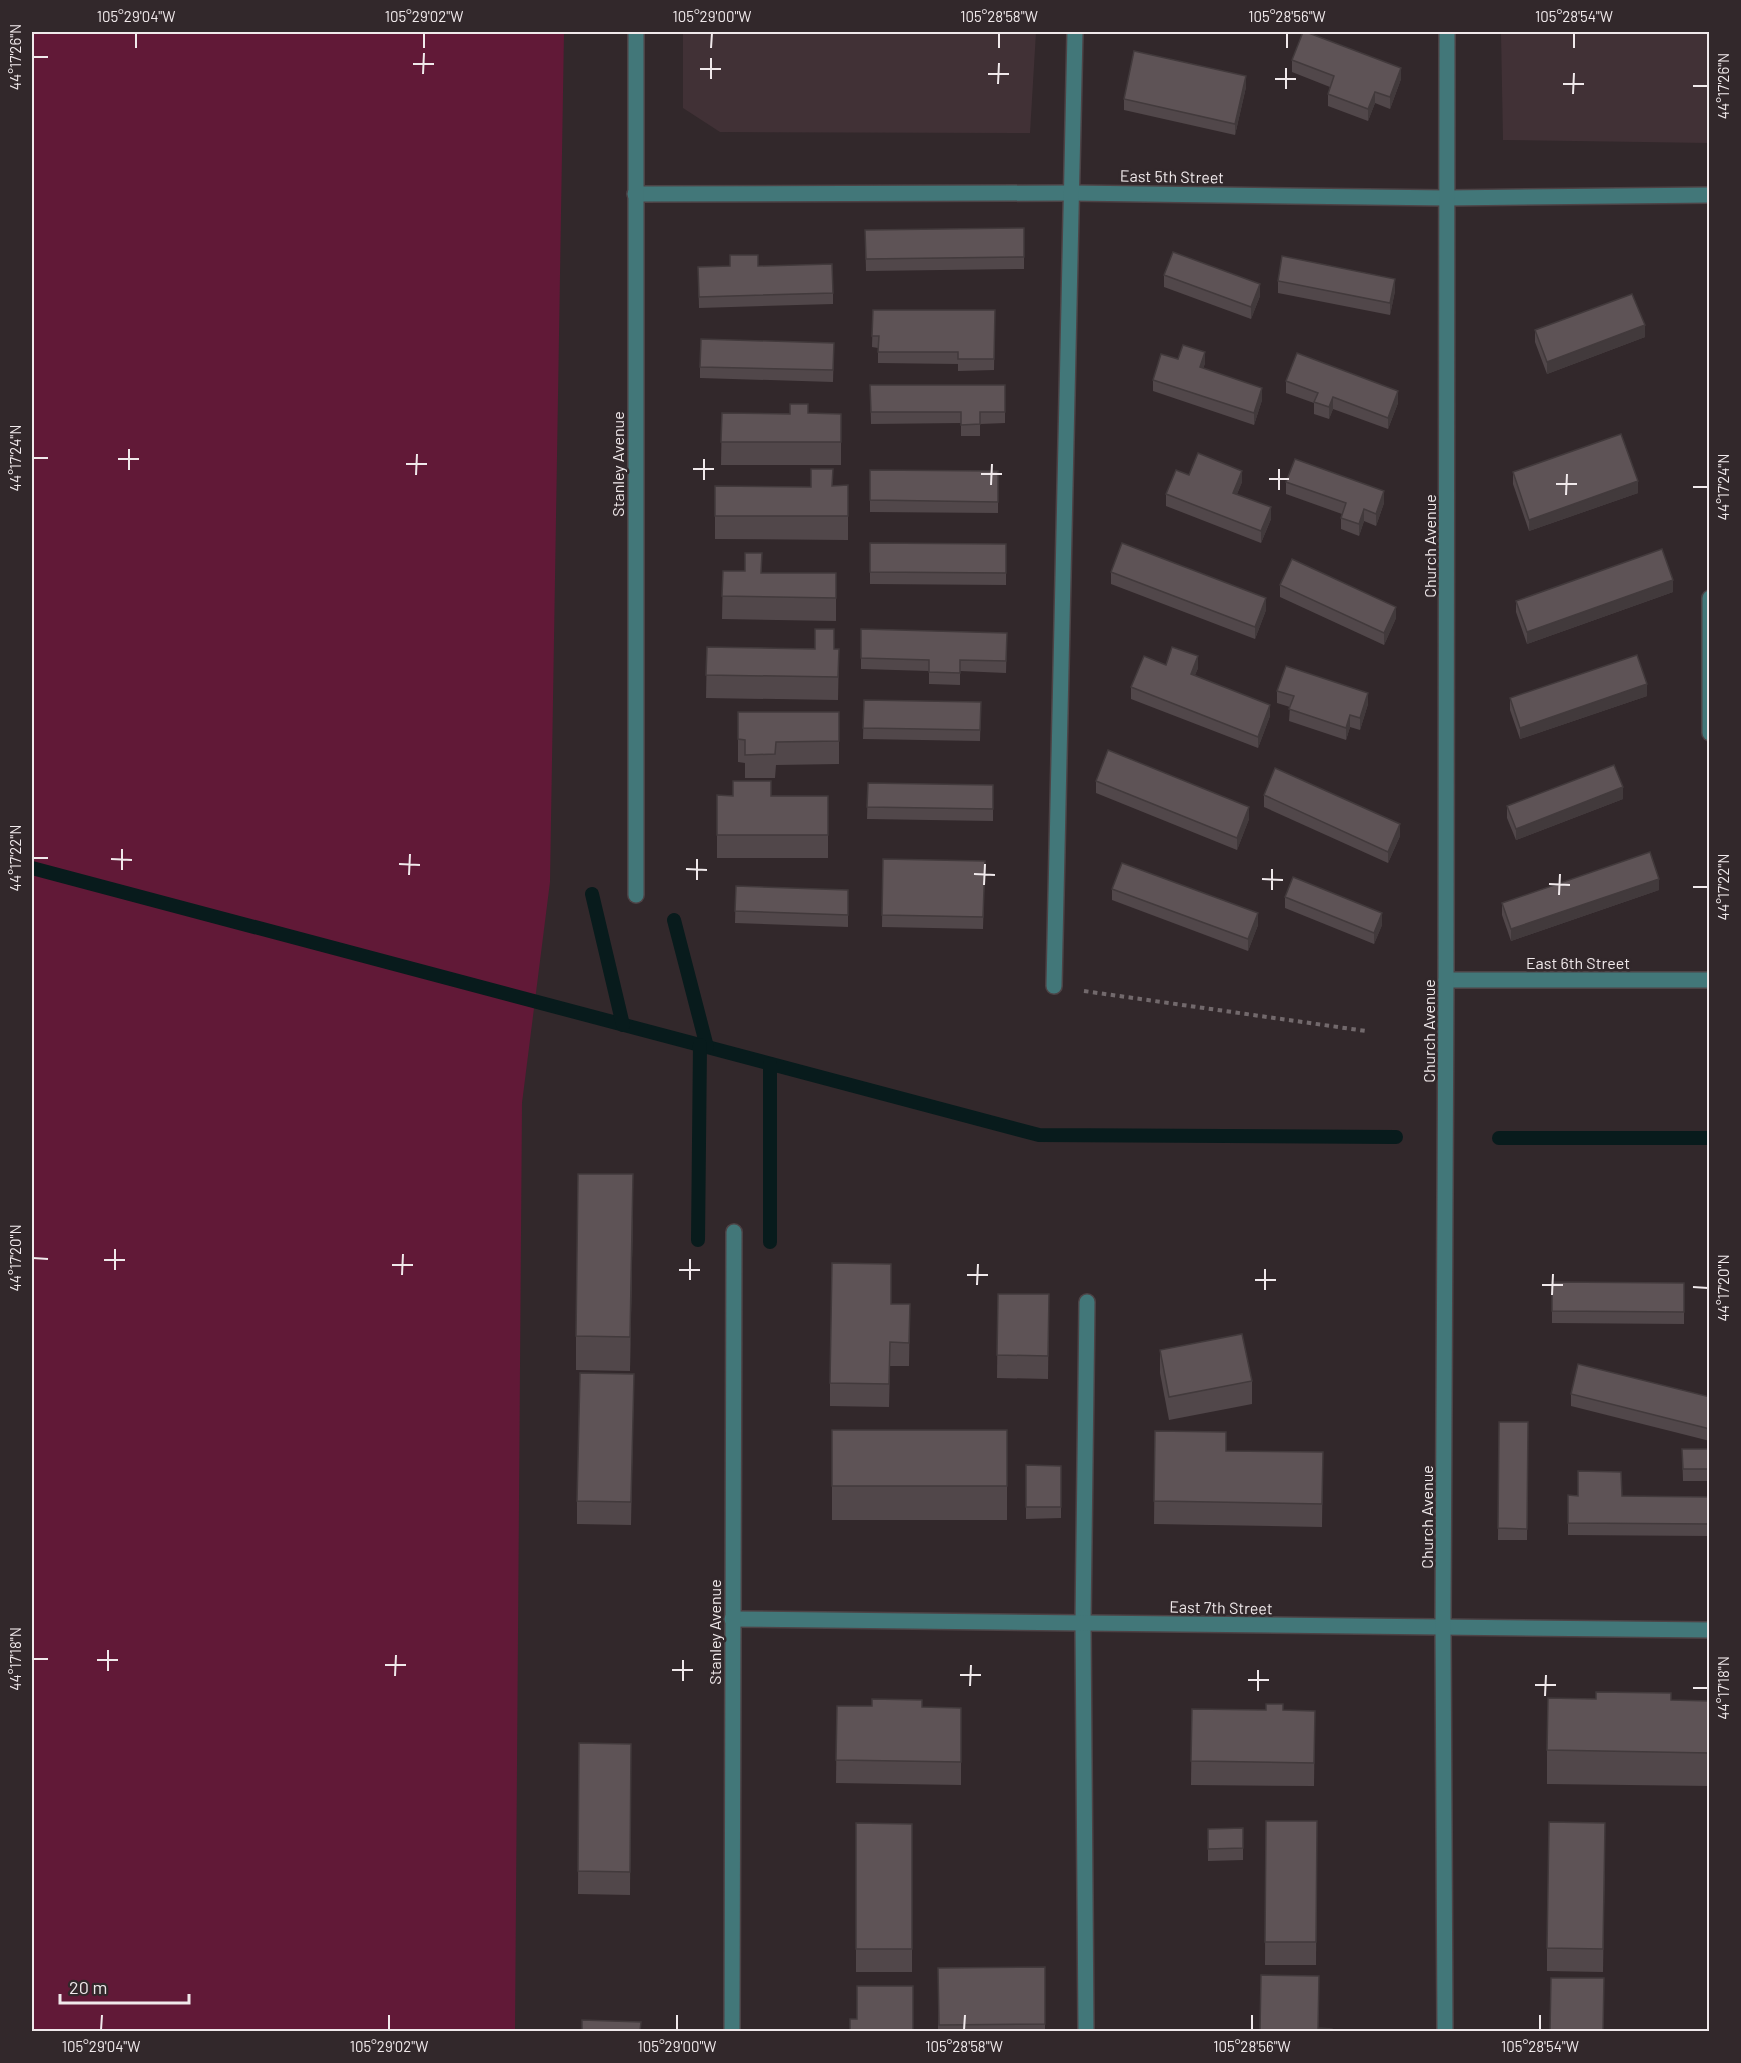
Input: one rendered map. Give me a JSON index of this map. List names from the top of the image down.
{
  "streets": {
    "street": [
      "East 5th Street",
      "Stanley Avenue",
      "Church Avenue",
      "East 6th Street",
      "East 7th Street"
    ]
  },
  "crossings": [
    ["East 5th Street", "Stanley Avenue"],
    ["East 5th Street", "Church Avenue"],
    ["Stanley Avenue", "East 7th Street"],
    ["Church Avenue", "East 6th Street"],
    ["Church Avenue", "East 7th Street"]
  ],
  "scale_bar": "20 m",
  "coordinates": [
    "105°29'04\"W",
    "105°29'02\"W",
    "105°29'00\"W",
    "105°28'58\"W",
    "105°28'56\"W",
    "105°28'54\"W",
    "44°17'26\"N",
    "44°17'24\"N",
    "44°17'22\"N",
    "44°17'20\"N",
    "44°17'18\"N"
  ]
}
